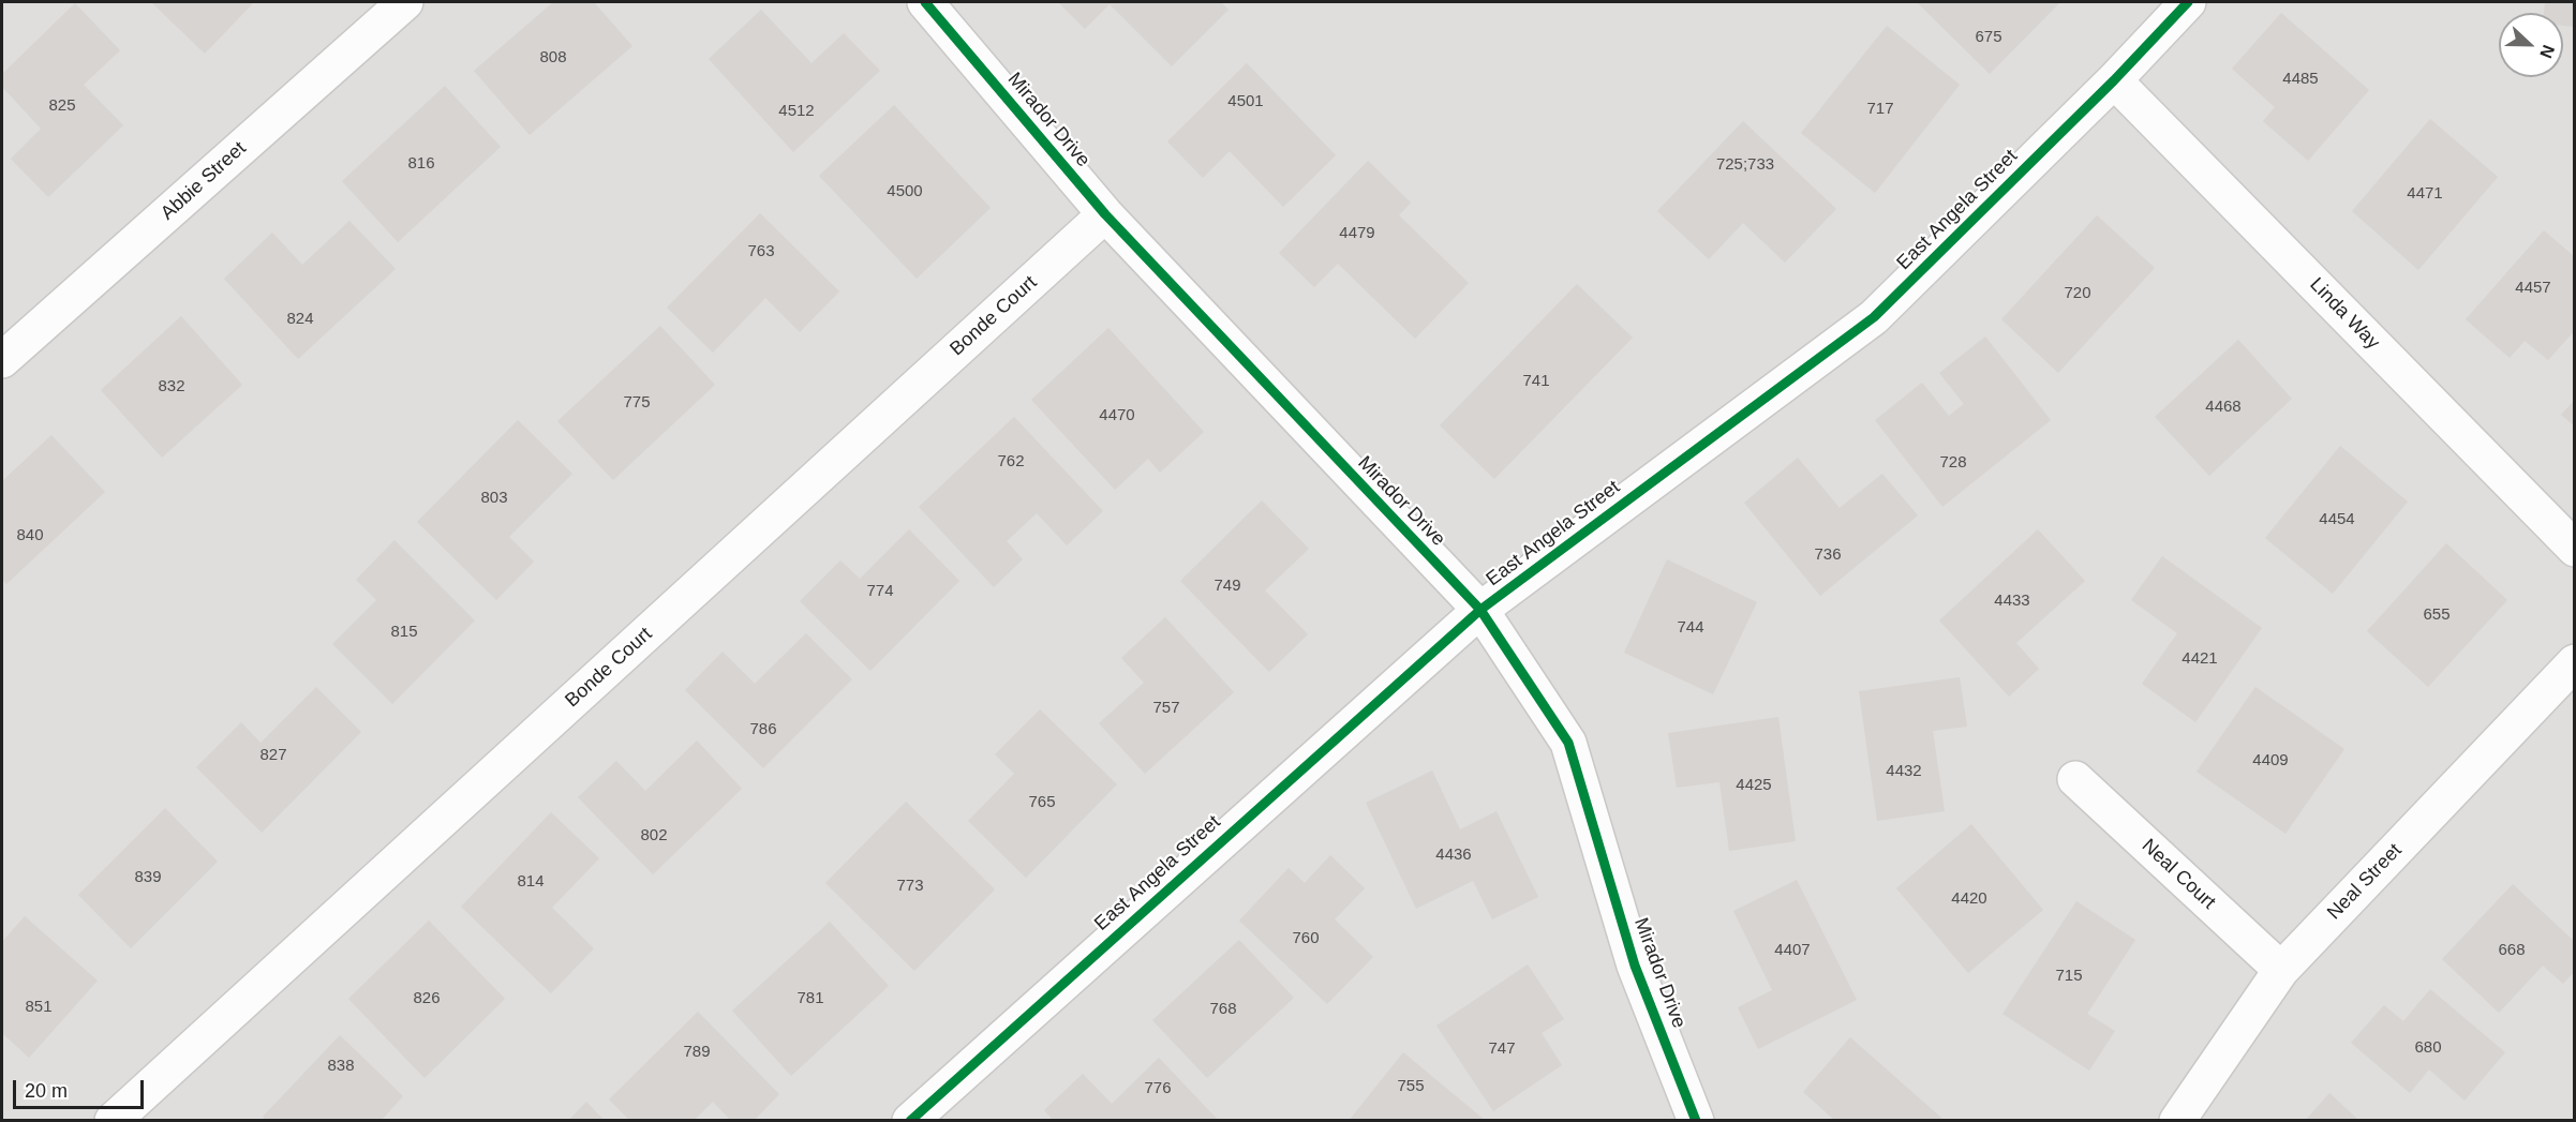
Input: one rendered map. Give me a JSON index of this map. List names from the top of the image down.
{
  "streets": {
    "street": [
      "Mirador Drive",
      "Abbie Street",
      "East Angela Street",
      "Linda Way",
      "Bonde Court",
      "Neal Court",
      "Neal Street"
    ]
  },
  "crossings": [
    ["Mirador Drive", "East Angela Street"],
    ["Mirador Drive", "Bonde Court"],
    ["East Angela Street", "Linda Way"],
    ["Neal Court", "Neal Street"]
  ],
  "house_numbers": [
    "675",
    "808",
    "4485",
    "4501",
    "825",
    "717",
    "4512",
    "816",
    "725;733",
    "4500",
    "4471",
    "4479",
    "763",
    "4457",
    "720",
    "824",
    "741",
    "832",
    "775",
    "4468",
    "4470",
    "762",
    "728",
    "803",
    "4454",
    "840",
    "736",
    "749",
    "774",
    "4433",
    "655",
    "744",
    "815",
    "4421",
    "757",
    "786",
    "827",
    "4409",
    "4432",
    "4425",
    "765",
    "802",
    "4436",
    "839",
    "814",
    "773",
    "4420",
    "760",
    "4407",
    "668",
    "715",
    "826",
    "781",
    "851",
    "768",
    "680",
    "747",
    "789",
    "838",
    "755",
    "776"
  ],
  "scale_bar": "20 m",
  "north": "right"
}
